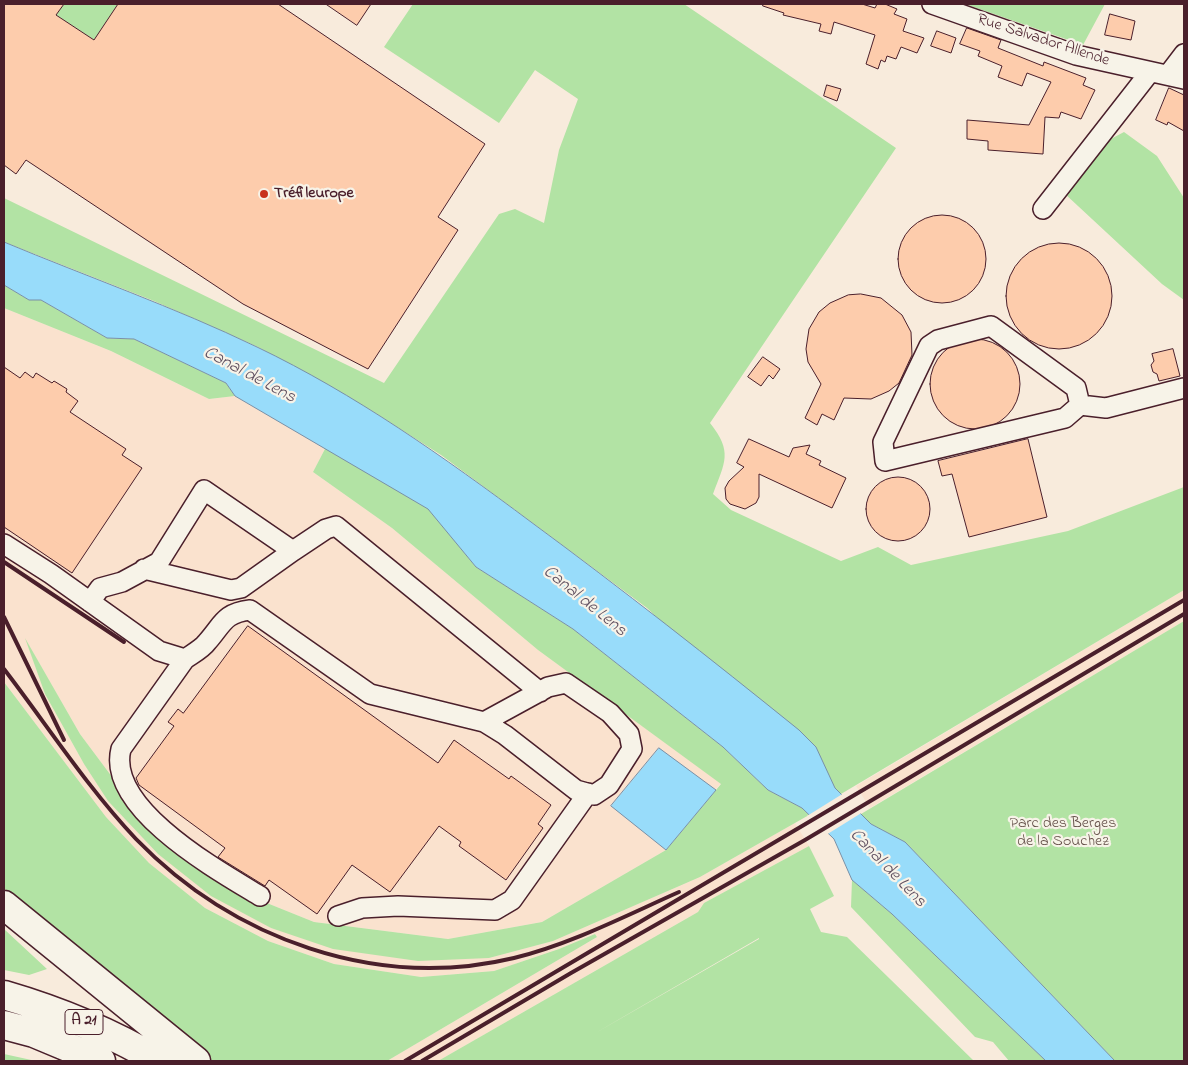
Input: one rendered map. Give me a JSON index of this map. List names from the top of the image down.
{
  "streets": {
    "highway": ["A 21"],
    "street": ["Rue Salvador Allende"]
  },
  "water": ["Canal de Lens"],
  "parks": ["Parc des Berges de la Souchez"],
  "places": ["Tréfileurope"]
}
